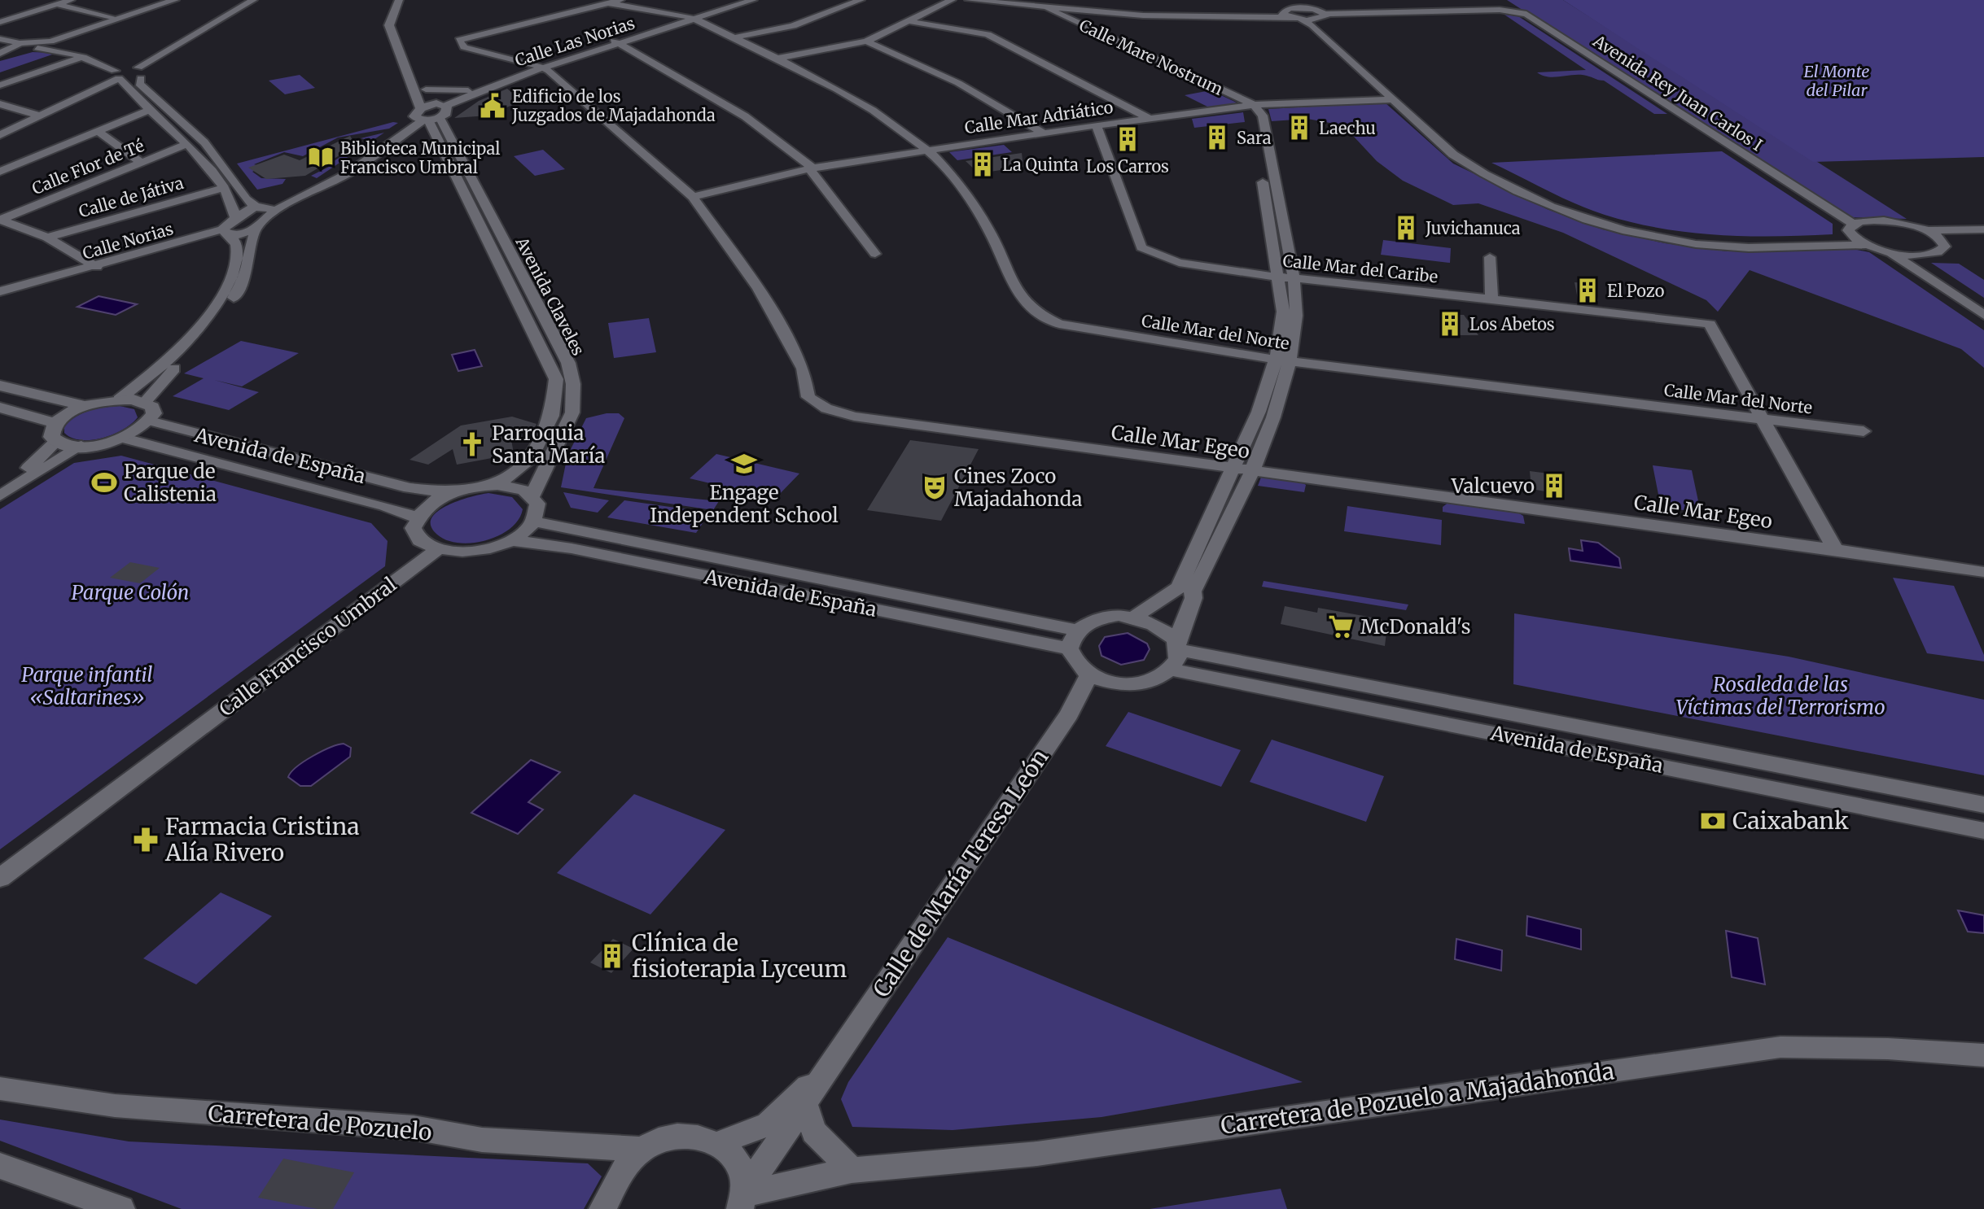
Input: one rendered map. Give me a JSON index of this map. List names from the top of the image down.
{
  "streets": {
    "street": [
      "Calle Las Norias",
      "Calle Mare Nostrum",
      "Avenida Rey Juan Carlos I",
      "Calle Mar Adriático",
      "Calle Flor de Té",
      "Calle de Játiva",
      "Calle Norias",
      "Calle Mar del Caribe",
      "Avenida Claveles",
      "Calle Mar del Norte",
      "Calle Mar Egeo",
      "Avenida de España",
      "Calle Francisco Umbral",
      "Calle de María Teresa León",
      "Carretera de Pozuelo a Majadahonda",
      "Carretera de Pozuelo"
    ]
  },
  "crossings": [
    ["Calle Las Norias", "Calle Norias"],
    ["Calle Las Norias", "Avenida Claveles"],
    ["Calle Las Norias", "Calle Mar del Norte"],
    ["Calle Las Norias", "Calle Mar Egeo"],
    ["Calle Mare Nostrum", "Calle Mar Adriático"],
    ["Calle Mar Adriático", "Calle Mar del Caribe"],
    ["Calle Mar Adriático", "Calle Mar del Norte"],
    ["Calle Mar Adriático", "Calle Mar Egeo"],
    ["Calle Norias", "Avenida Claveles"],
    ["Calle Norias", "Calle Mar Egeo"],
    ["Calle Mar del Caribe", "Calle Mar del Norte"],
    ["Avenida de España", "Calle de María Teresa León"],
    ["Calle de María Teresa León", "Carretera de Pozuelo a Majadahonda"]
  ],
  "parks": [
    "El Monte del Pilar",
    "Parque Colón",
    "Parque infantil «Saltarines»",
    "Rosaleda de las Víctimas del Terrorismo"
  ],
  "places": {
    "public building": ["Edificio de los Juzgados de Majadahonda"],
    "building": [
      "Laechu",
      "Sara",
      "Los Carros",
      "La Quinta",
      "Juvichanuca",
      "El Pozo",
      "Los Abetos",
      "Valcuevo",
      "Clínica de fisioterapia Lyceum"
    ],
    "library": ["Biblioteca Municipal Francisco Umbral"],
    "church": ["Parroquia Santa María"],
    "school or university": ["Engage Independent School"],
    "sports": ["Parque de Calistenia"],
    "theatre": ["Cines Zoco Majadahonda"],
    "supermarket": ["McDonald's"],
    "bank": ["Caixabank"],
    "pharmacy": ["Farmacia Cristina Alía Rivero"]
  }
}
